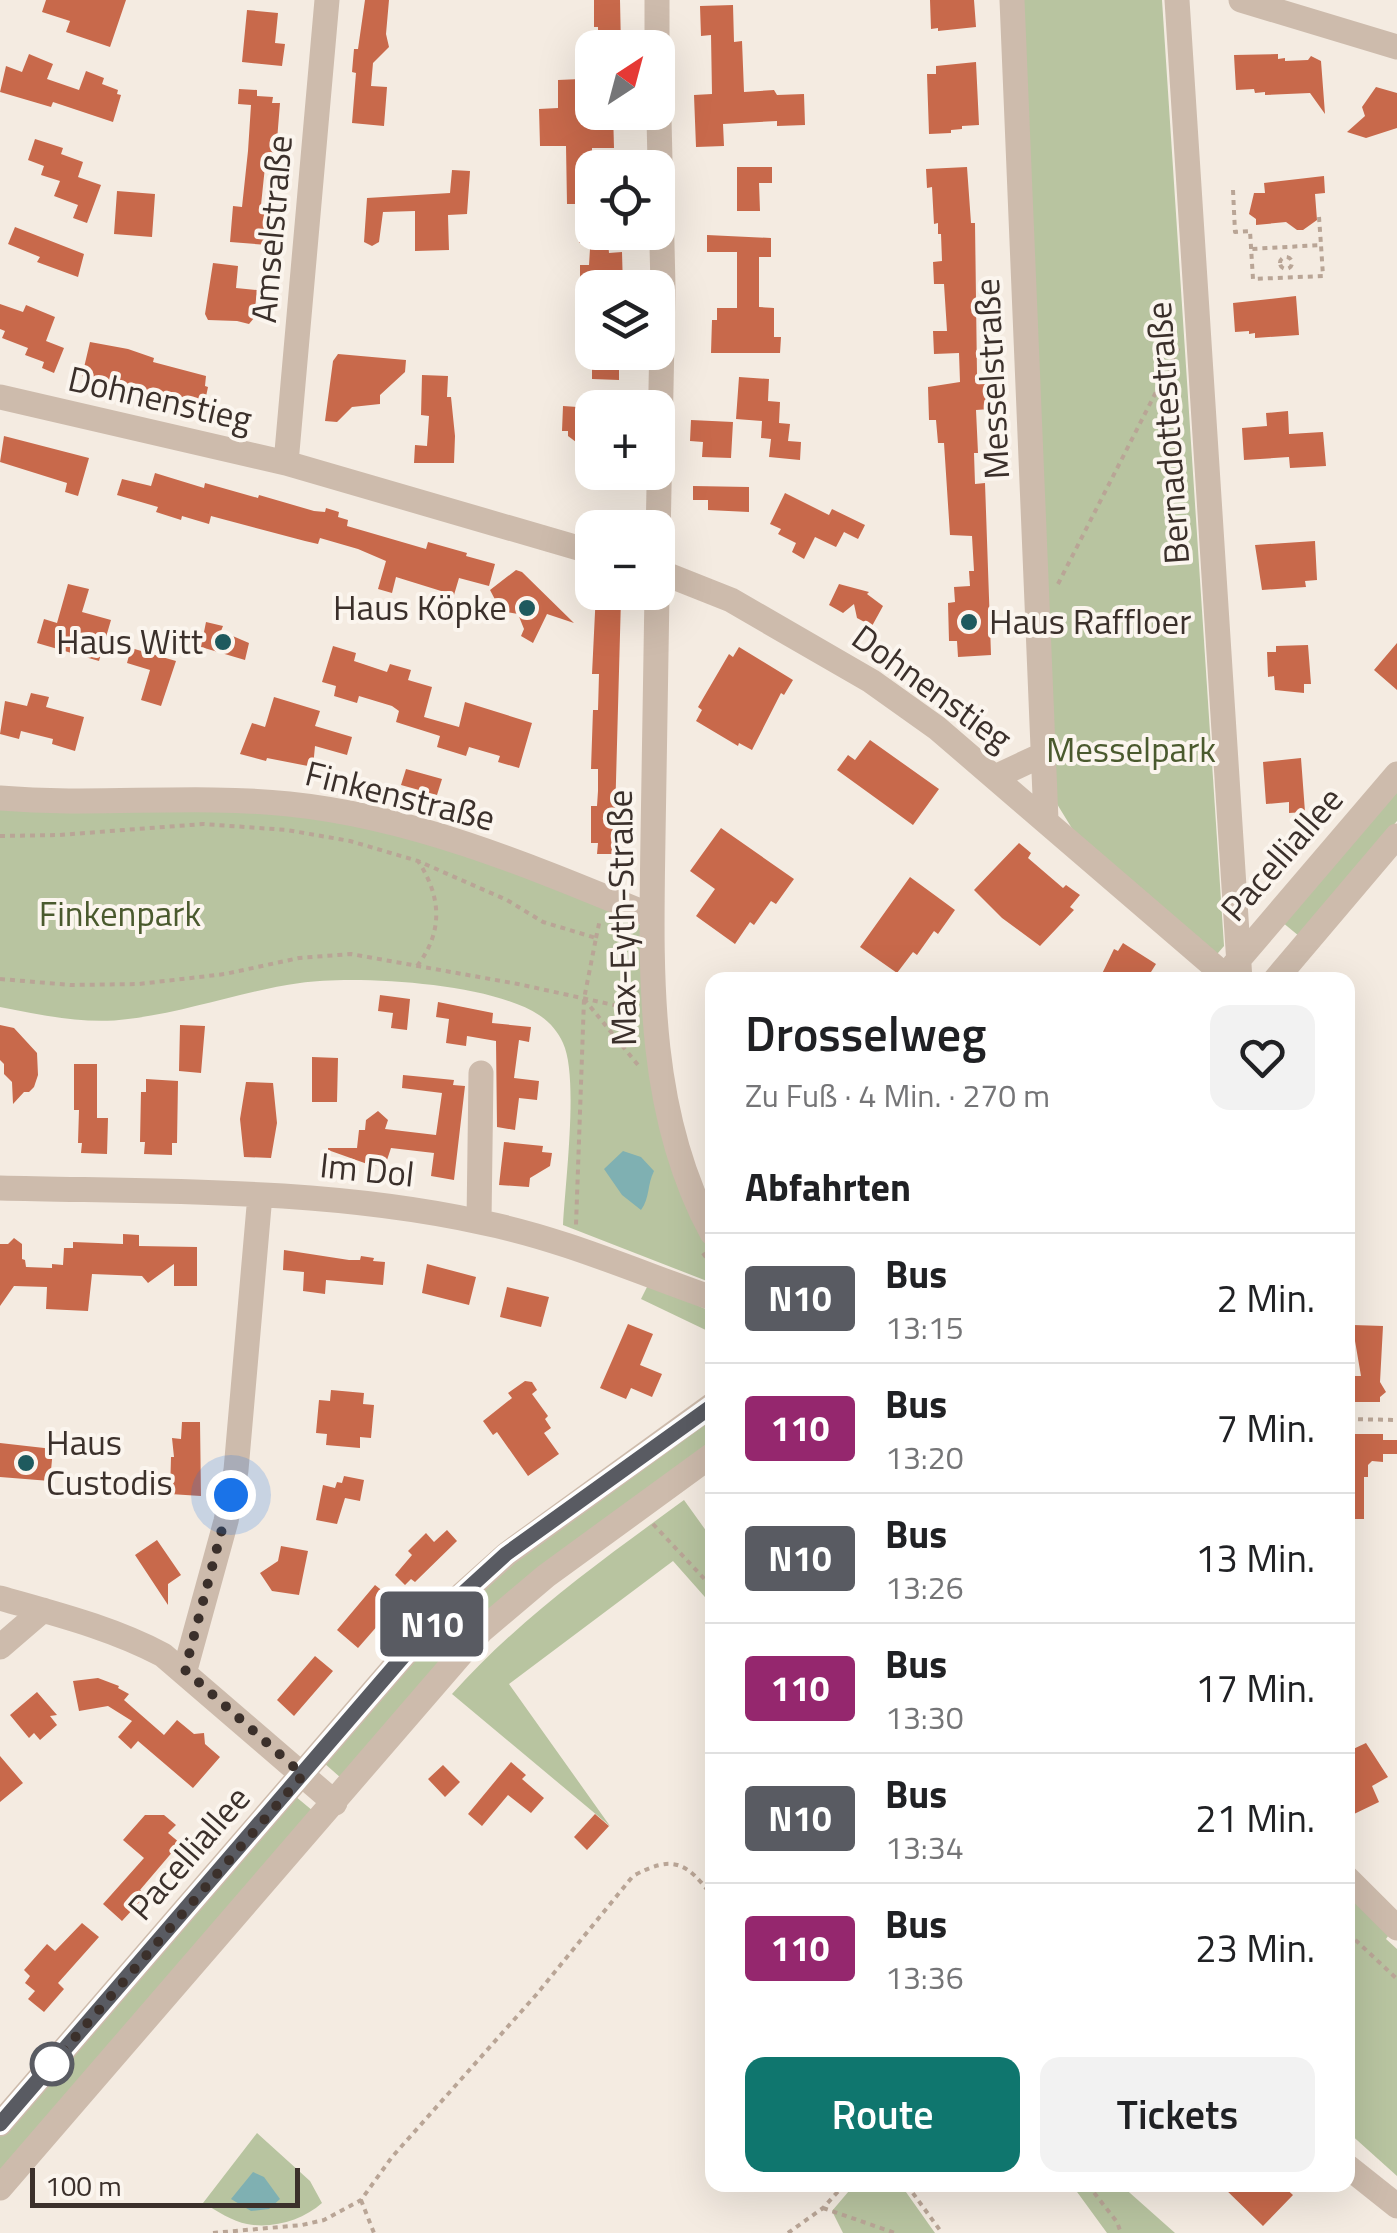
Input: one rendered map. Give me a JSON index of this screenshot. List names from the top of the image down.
{
  "streets": {
    "street": [
      "Amselstraße",
      "Messelstraße",
      "Dohnenstieg",
      "Bernadottestraße",
      "Finkenstraße",
      "Pacelliallee",
      "Max-Eyth-Straße",
      "Im Dol"
    ]
  },
  "crossings": [
    ["Amselstraße", "Dohnenstieg"],
    ["Messelstraße", "Dohnenstieg"],
    ["Finkenstraße", "Max-Eyth-Straße"]
  ],
  "parks": ["Messelpark", "Finkenpark"],
  "places": [
    "Haus Köpke",
    "Haus Raffloer",
    "Haus Witt",
    "Haus Custodis"
  ],
  "lines": ["bus line N10"],
  "scale_bar": "100 m",
  "north": "top right",
  "page": {
    "on_map": "N10",
    "map_buttons": ["+", "−"],
    "heading": [
      ["Drosselweg", "Zu Fuß · 4 Min. · 270 m"],
      "Abfahrten"
    ],
    "list": [
      {
        "mark": "N10",
        "name": "Bus",
        "note": "13:15",
        "value": "2 Min."
      },
      {
        "mark": "110",
        "name": "Bus",
        "note": "13:20",
        "value": "7 Min."
      },
      {
        "mark": "N10",
        "name": "Bus",
        "note": "13:26",
        "value": "13 Min."
      },
      {
        "mark": "110",
        "name": "Bus",
        "note": "13:30",
        "value": "17 Min."
      },
      {
        "mark": "N10",
        "name": "Bus",
        "note": "13:34",
        "value": "21 Min."
      },
      {
        "mark": "110",
        "name": "Bus",
        "note": "13:36",
        "value": "23 Min."
      }
    ],
    "buttons": ["Route", "Tickets"],
    "scale": "100 m"
  }
}
